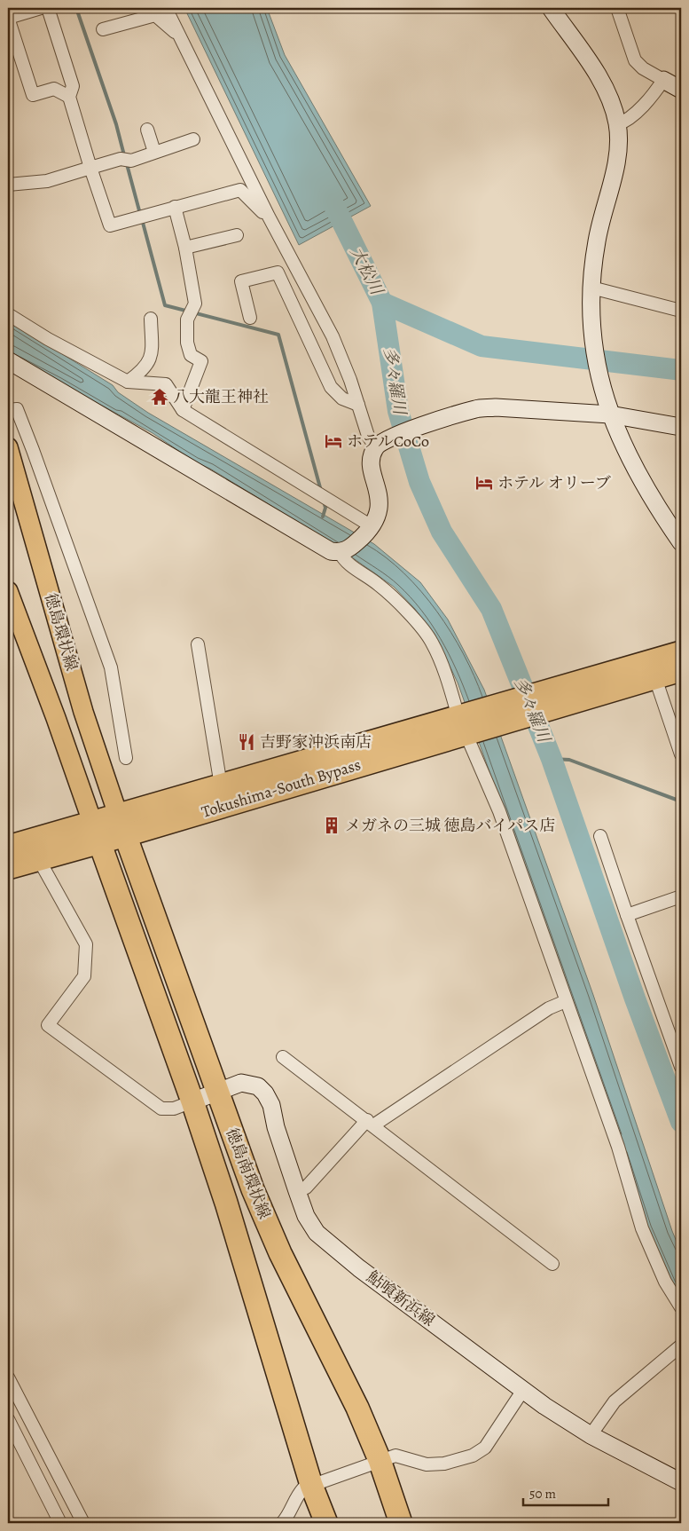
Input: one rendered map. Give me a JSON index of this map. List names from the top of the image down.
{
  "streets": {
    "highway": ["Tokushima-South Bypass", "徳島南環状線"],
    "main road": ["徳島環状線"],
    "street": ["鮎喰新浜線"]
  },
  "crossings": [
    ["徳島環状線", "Tokushima-South Bypass"],
    ["徳島環状線", "徳島南環状線"],
    ["Tokushima-South Bypass", "徳島南環状線"],
    ["徳島南環状線", "鮎喰新浜線"]
  ],
  "water": ["大松川", "多々羅川"],
  "places": {
    "temple": ["八大龍王神社"],
    "hotel": ["ホテルCoCo", "ホテル オリーブ"],
    "restaurant": ["吉野家沖浜南店"],
    "building": ["メガネの三城 徳島バイパス店"]
  },
  "scale_bar": "50 m"
}
